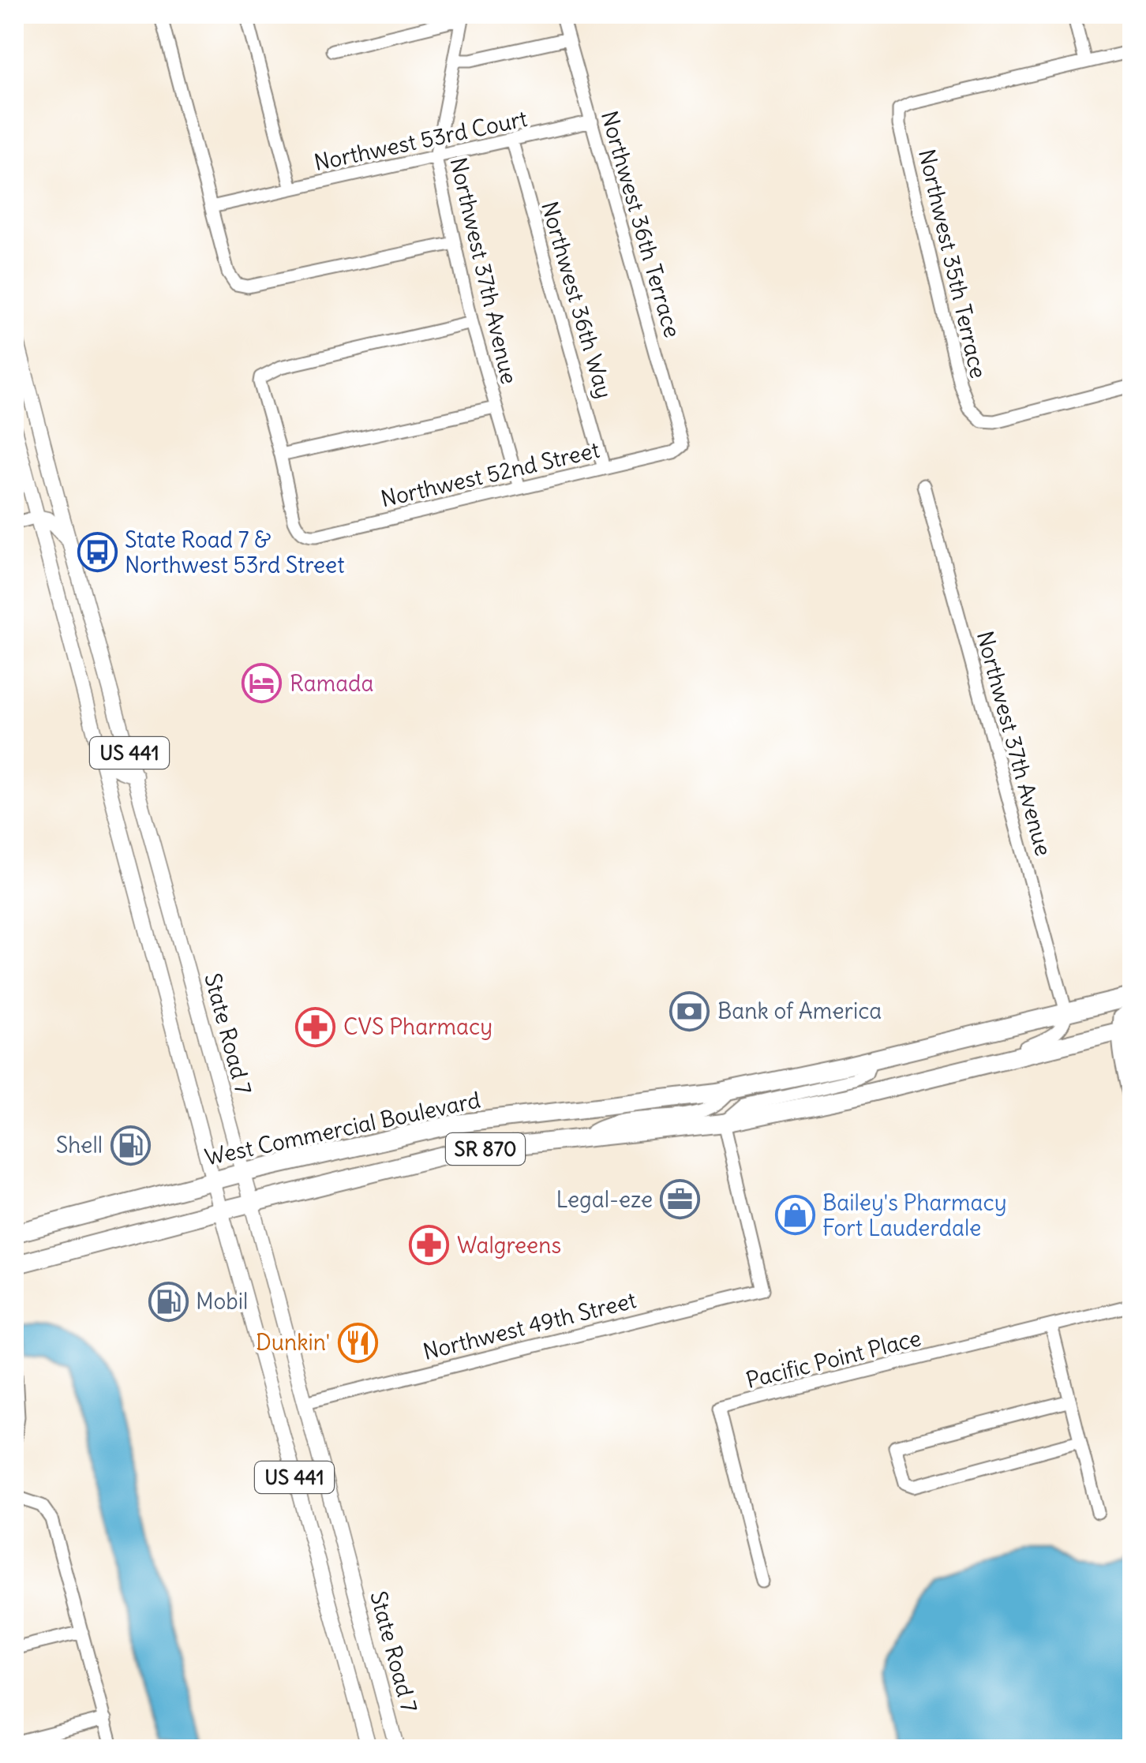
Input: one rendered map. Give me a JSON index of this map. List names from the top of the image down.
{
  "streets": {
    "highway": ["West Commercial Boulevard", "SR 870"],
    "main road": ["US 441", "State Road 7"],
    "street": [
      "Northwest 53rd Court",
      "Northwest 36th Terrace",
      "Northwest 35th Terrace",
      "Northwest 37th Avenue",
      "Northwest 36th Way",
      "Northwest 52nd Street",
      "Northwest 49th Street",
      "Pacific Point Place"
    ]
  },
  "crossings": [
    ["Northwest 53rd Court", "Northwest 36th Terrace"],
    ["Northwest 53rd Court", "Northwest 37th Avenue"],
    ["Northwest 53rd Court", "Northwest 36th Way"],
    ["Northwest 36th Terrace", "Northwest 52nd Street"],
    ["Northwest 37th Avenue", "Northwest 52nd Street"],
    ["Northwest 37th Avenue", "West Commercial Boulevard"],
    ["Northwest 36th Way", "Northwest 52nd Street"],
    ["US 441", "West Commercial Boulevard"],
    ["State Road 7", "West Commercial Boulevard"],
    ["State Road 7", "Northwest 49th Street"],
    ["West Commercial Boulevard", "Northwest 49th Street"]
  ],
  "places": {
    "bus stop": ["State Road 7 & Northwest 53rd Street"],
    "hotel": ["Ramada"],
    "bank": ["Bank of America"],
    "pharmacy": ["CVS Pharmacy", "Walgreens"],
    "fuel station": ["Shell", "Mobil"],
    "office": ["Legal-eze"],
    "shop": ["Bailey's Pharmacy Fort Lauderdale"],
    "restaurant": ["Dunkin'"]
  }
}
